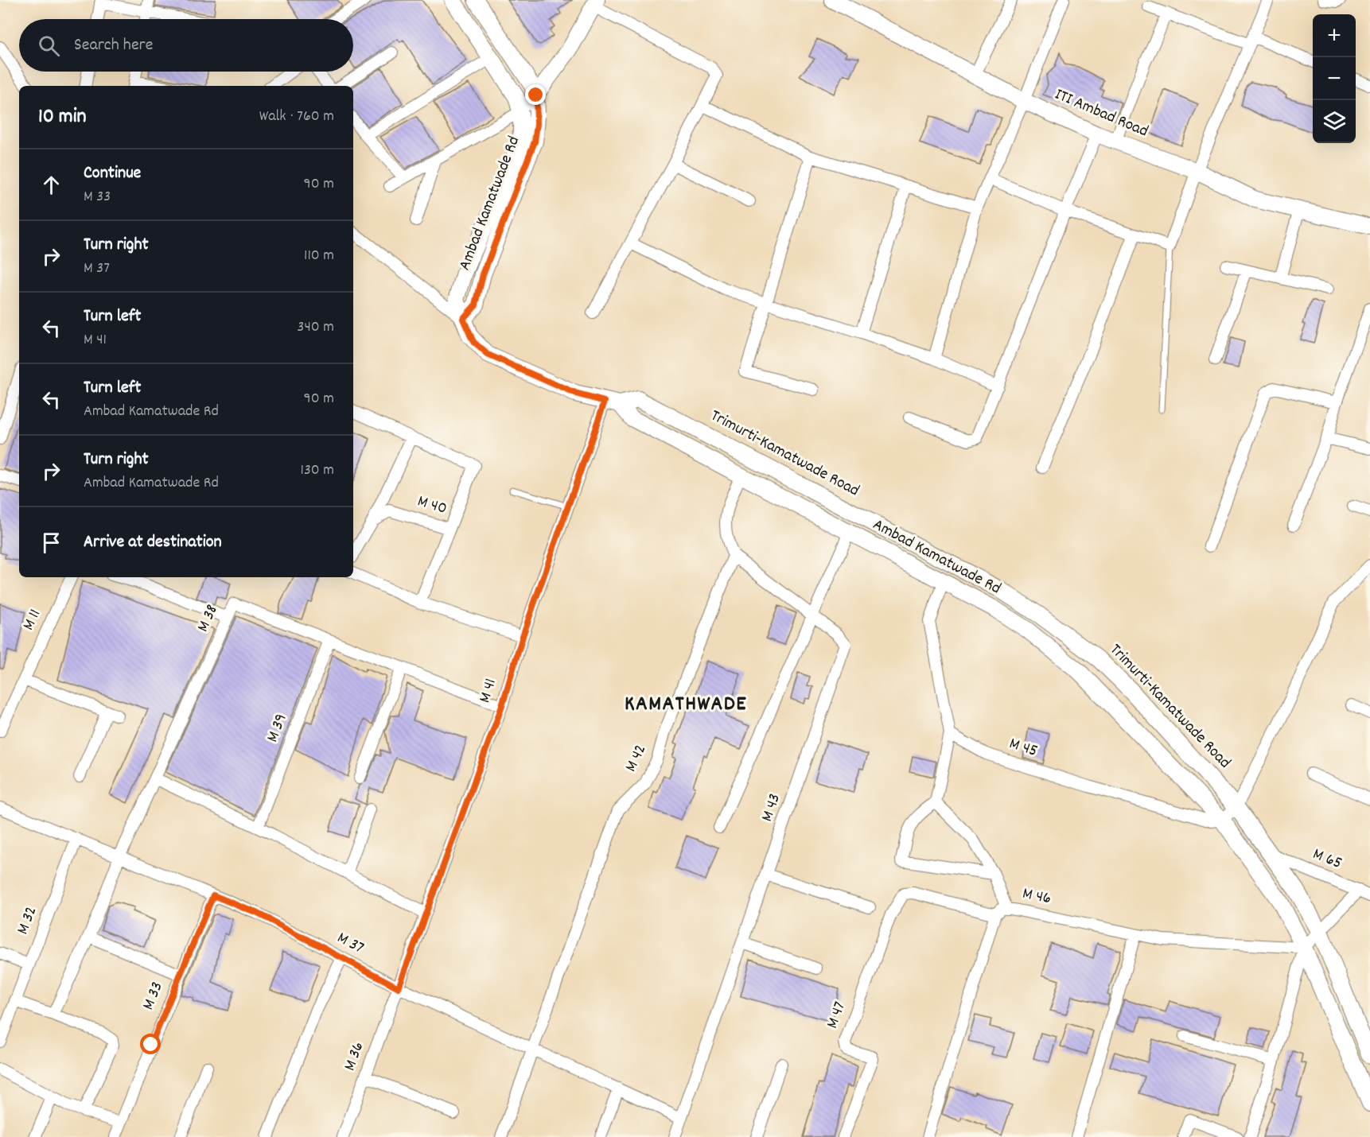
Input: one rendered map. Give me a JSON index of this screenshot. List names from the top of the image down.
{
  "streets": {
    "street": [
      "ITI Ambad Road",
      "Ambad Kamatwade Rd",
      "Trimurti-Kamatwade Road",
      "M 40",
      "M 38",
      "M 11",
      "M 41",
      "M 39",
      "M 45",
      "M 42",
      "M 43",
      "M 65",
      "M 46",
      "M 32",
      "M 37",
      "M 33",
      "M 47",
      "M 36"
    ]
  },
  "crossings": [
    ["Ambad Kamatwade Rd", "Trimurti-Kamatwade Road"],
    ["Ambad Kamatwade Rd", "M 41"],
    ["Ambad Kamatwade Rd", "M 45"],
    ["Ambad Kamatwade Rd", "M 46"],
    ["Trimurti-Kamatwade Road", "M 41"],
    ["Trimurti-Kamatwade Road", "M 65"],
    ["M 38", "M 41"],
    ["M 38", "M 39"],
    ["M 38", "M 37"],
    ["M 41", "M 37"],
    ["M 41", "M 36"],
    ["M 42", "M 43"],
    ["M 42", "M 37"],
    ["M 43", "M 37"],
    ["M 46", "M 47"],
    ["M 32", "M 37"],
    ["M 37", "M 33"],
    ["M 37", "M 36"]
  ],
  "districts": ["KAMATHWADE"],
  "page": {
    "map_buttons": ["+", "−"],
    "search": "Search here",
    "heading": ["10 min", "Walk · 760 m"],
    "list": [
      ["Continue", "M 33", "90 m"],
      ["Turn right", "M 37", "110 m"],
      ["Turn left", "M 41", "340 m"],
      ["Turn left", "Ambad Kamatwade Rd", "90 m"],
      ["Turn right", "Ambad Kamatwade Rd", "130 m"],
      "Arrive at destination"
    ]
  }
}
